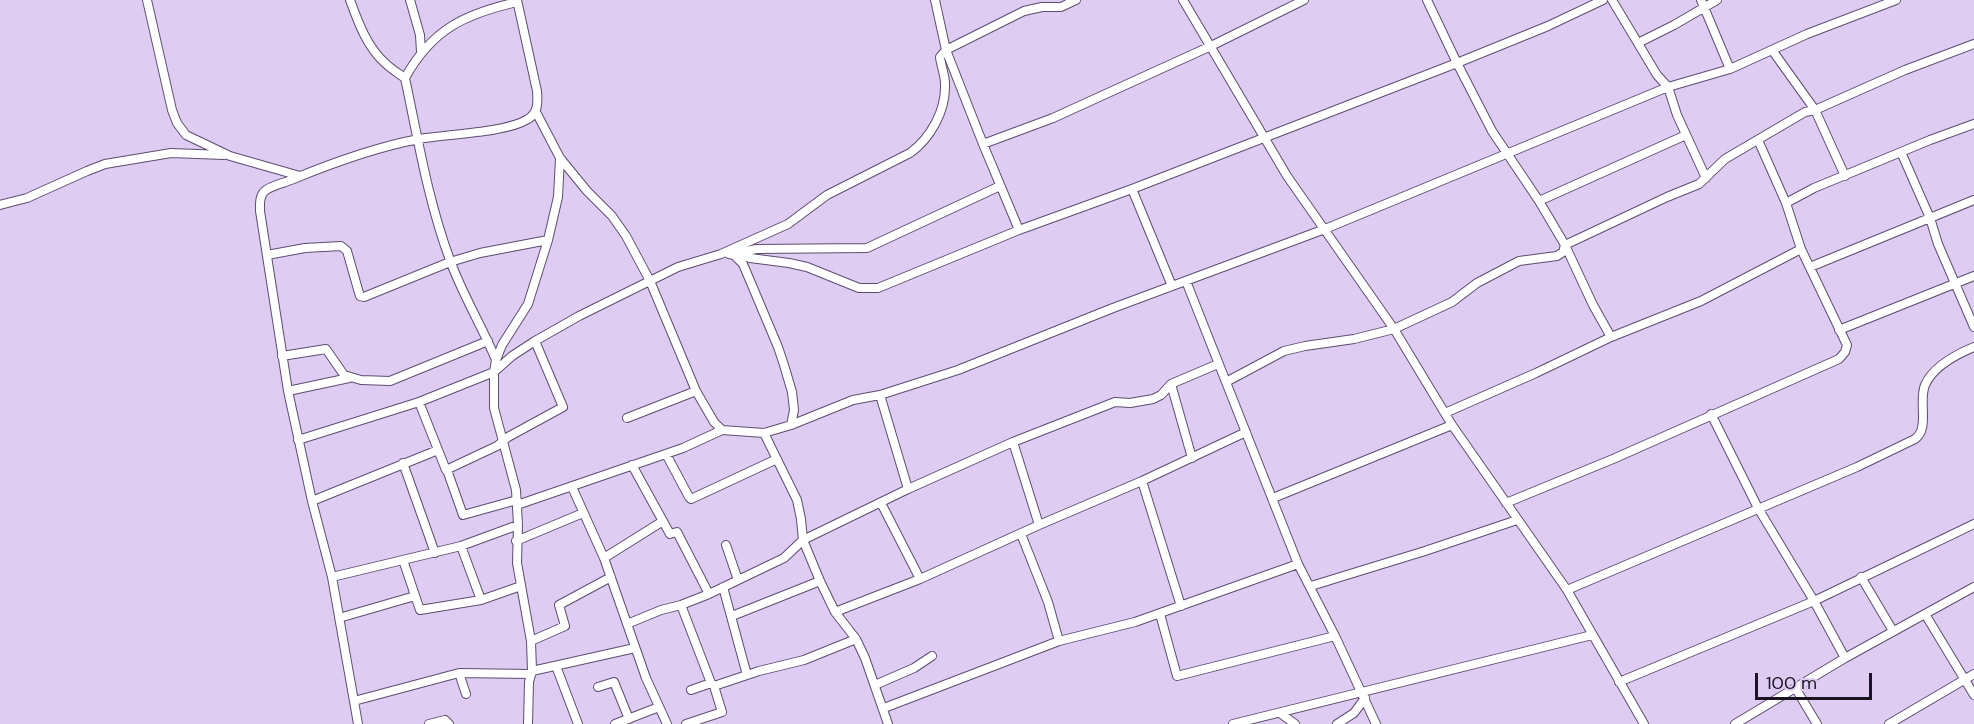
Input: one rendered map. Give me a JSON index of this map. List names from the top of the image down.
{
  "scale_bar": "100 m"
}
